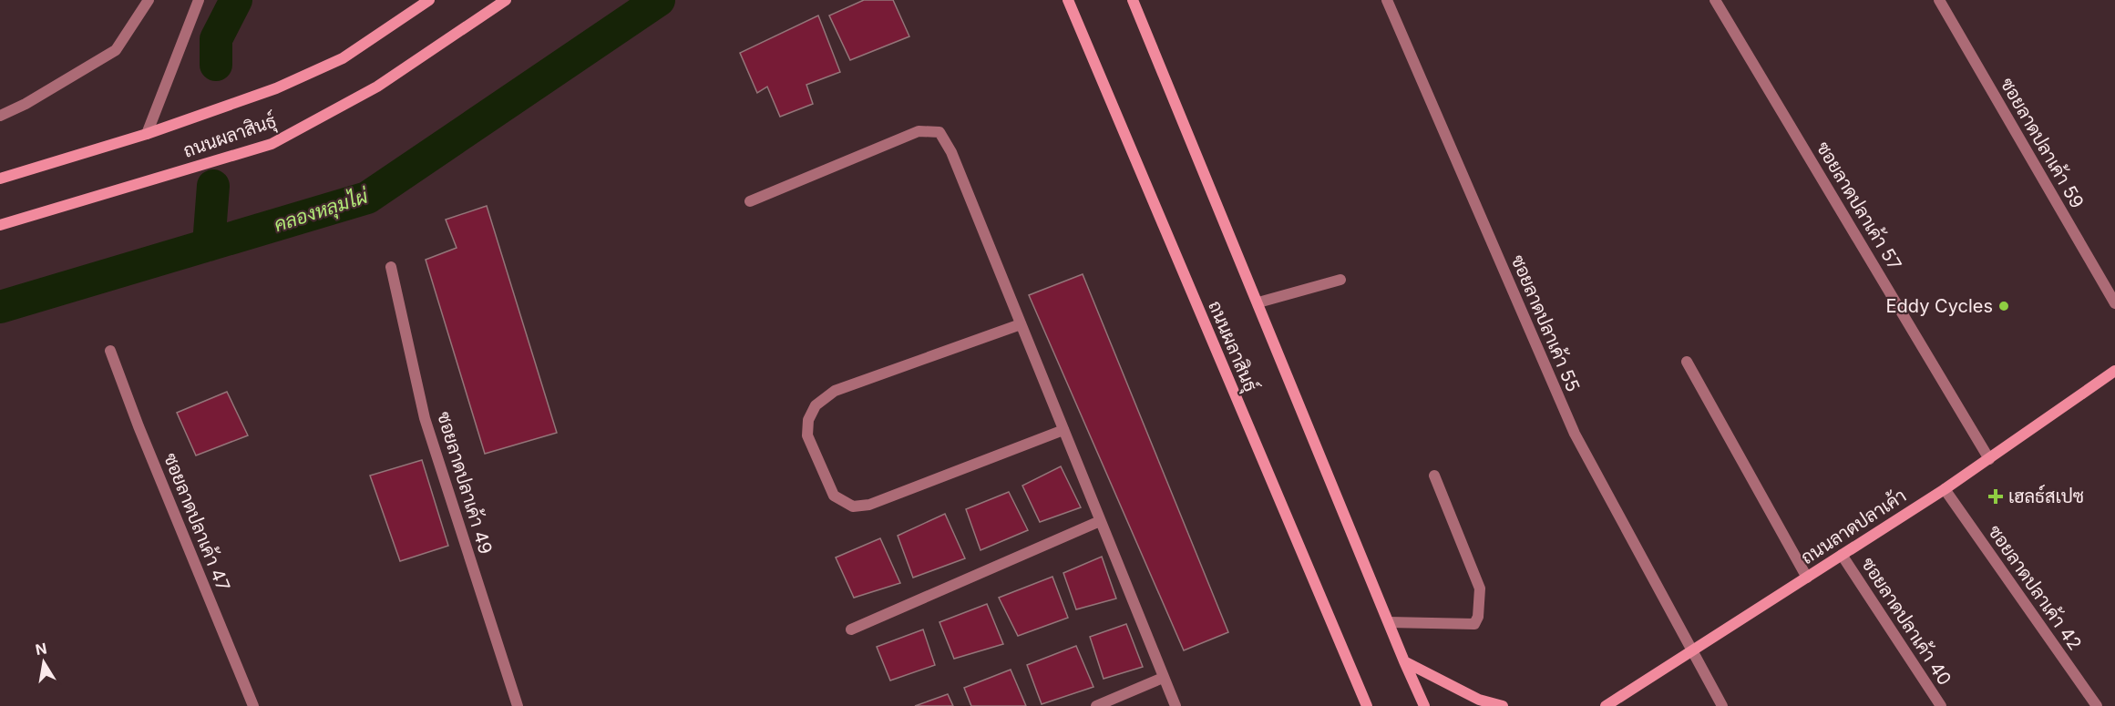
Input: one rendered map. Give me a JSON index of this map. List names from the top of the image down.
{
  "streets": {
    "main road": ["ถนนผลาสินธุ์", "ถนนลาดปลาเค้า"],
    "street": [
      "ซอยลาดปลาเค้า 59",
      "ซอยลาดปลาเค้า 57",
      "ซอยลาดปลาเค้า 55",
      "ซอยลาดปลาเค้า 49",
      "ซอยลาดปลาเค้า 47",
      "ซอยลาดปลาเค้า 42",
      "ซอยลาดปลาเค้า 40"
    ]
  },
  "crossings": [
    ["ซอยลาดปลาเค้า 57", "ถนนลาดปลาเค้า"],
    ["ซอยลาดปลาเค้า 55", "ถนนลาดปลาเค้า"],
    ["ถนนลาดปลาเค้า", "ซอยลาดปลาเค้า 42"],
    ["ถนนลาดปลาเค้า", "ซอยลาดปลาเค้า 40"]
  ],
  "water": ["คลองหลุมไผ่"],
  "places": {
    "other": ["Eddy Cycles"],
    "health": ["เฮลธ์สเปซ"]
  },
  "north": "top"
}
